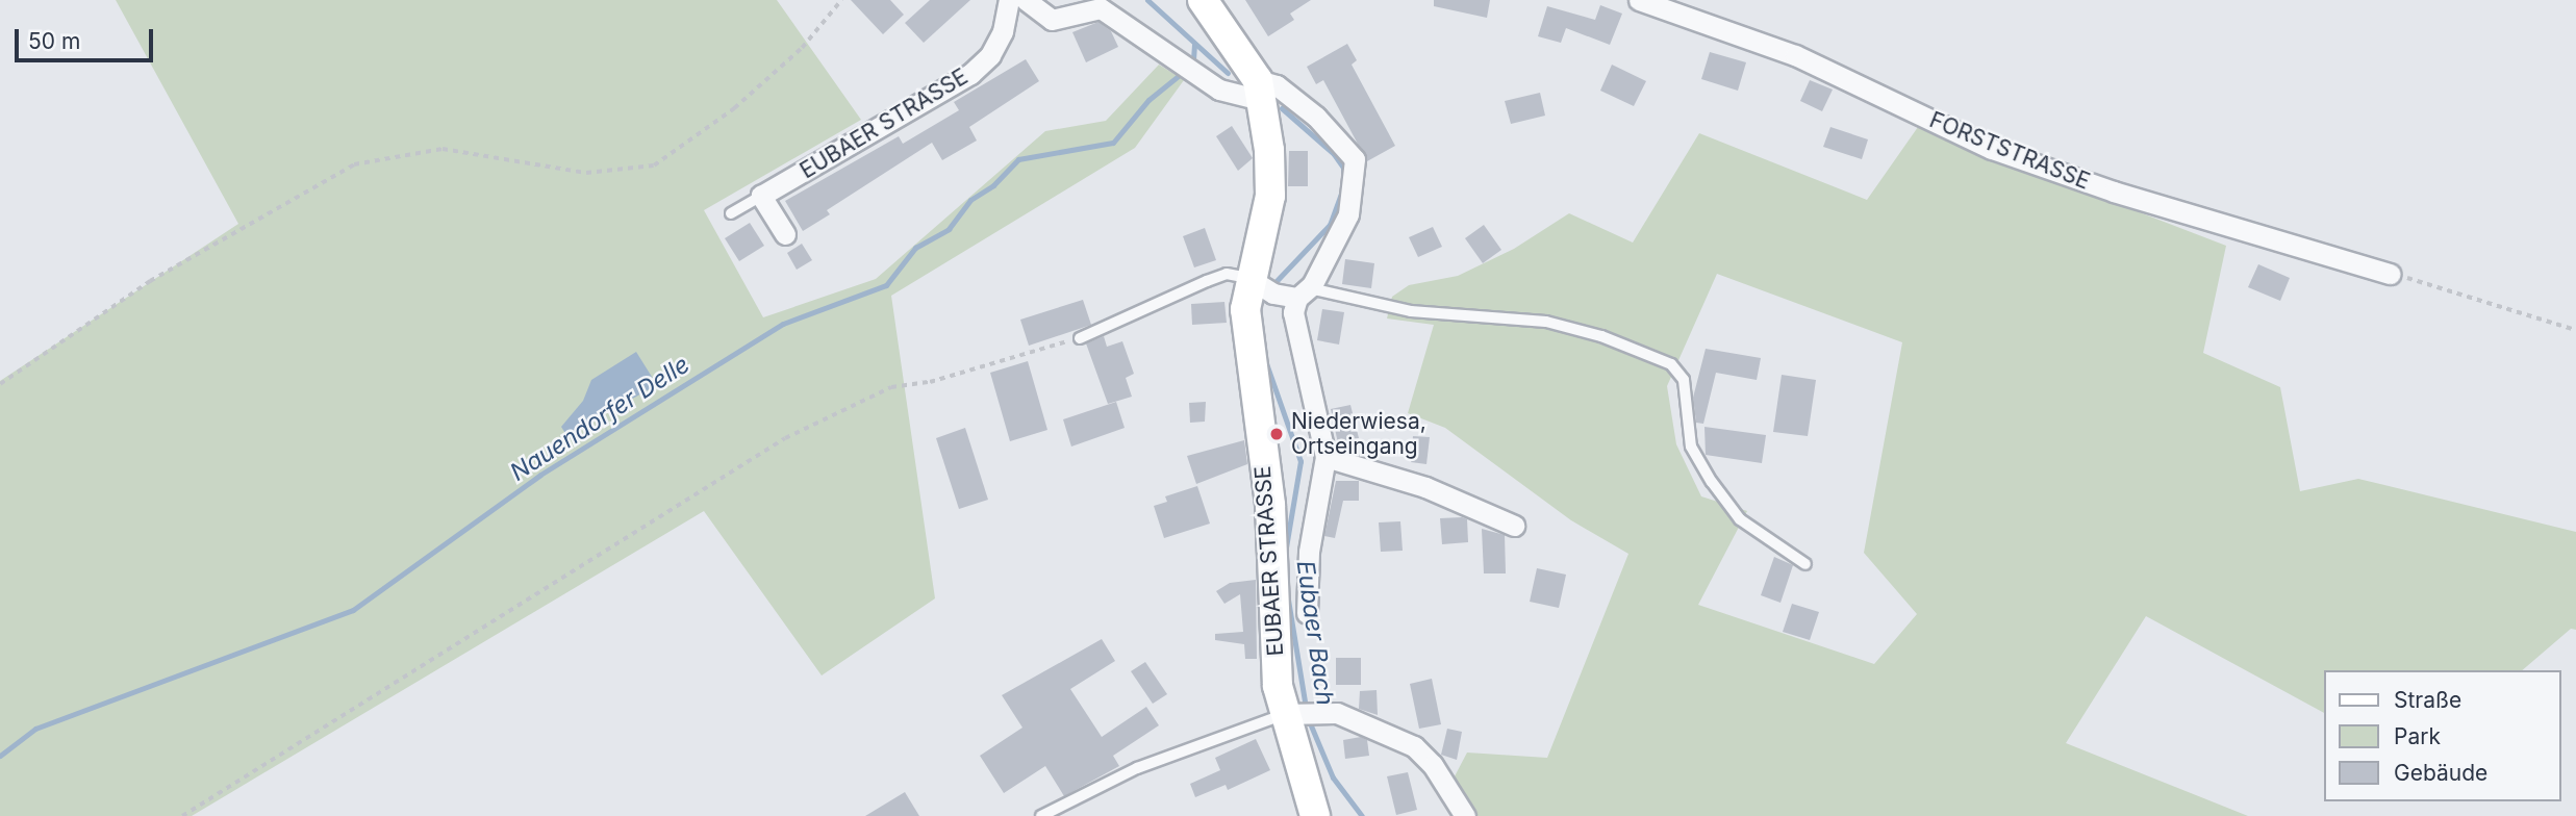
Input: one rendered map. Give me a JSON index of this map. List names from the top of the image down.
{
  "streets": {
    "street": ["EUBAER STRASSE", "FORSTSTRASSE"]
  },
  "water": ["Nauendorfer Delle", "Eubaer Bach"],
  "places": ["Niederwiesa, Ortseingang"],
  "legend": ["Straße", "Park", "Gebäude"],
  "scale_bar": "50 m"
}
